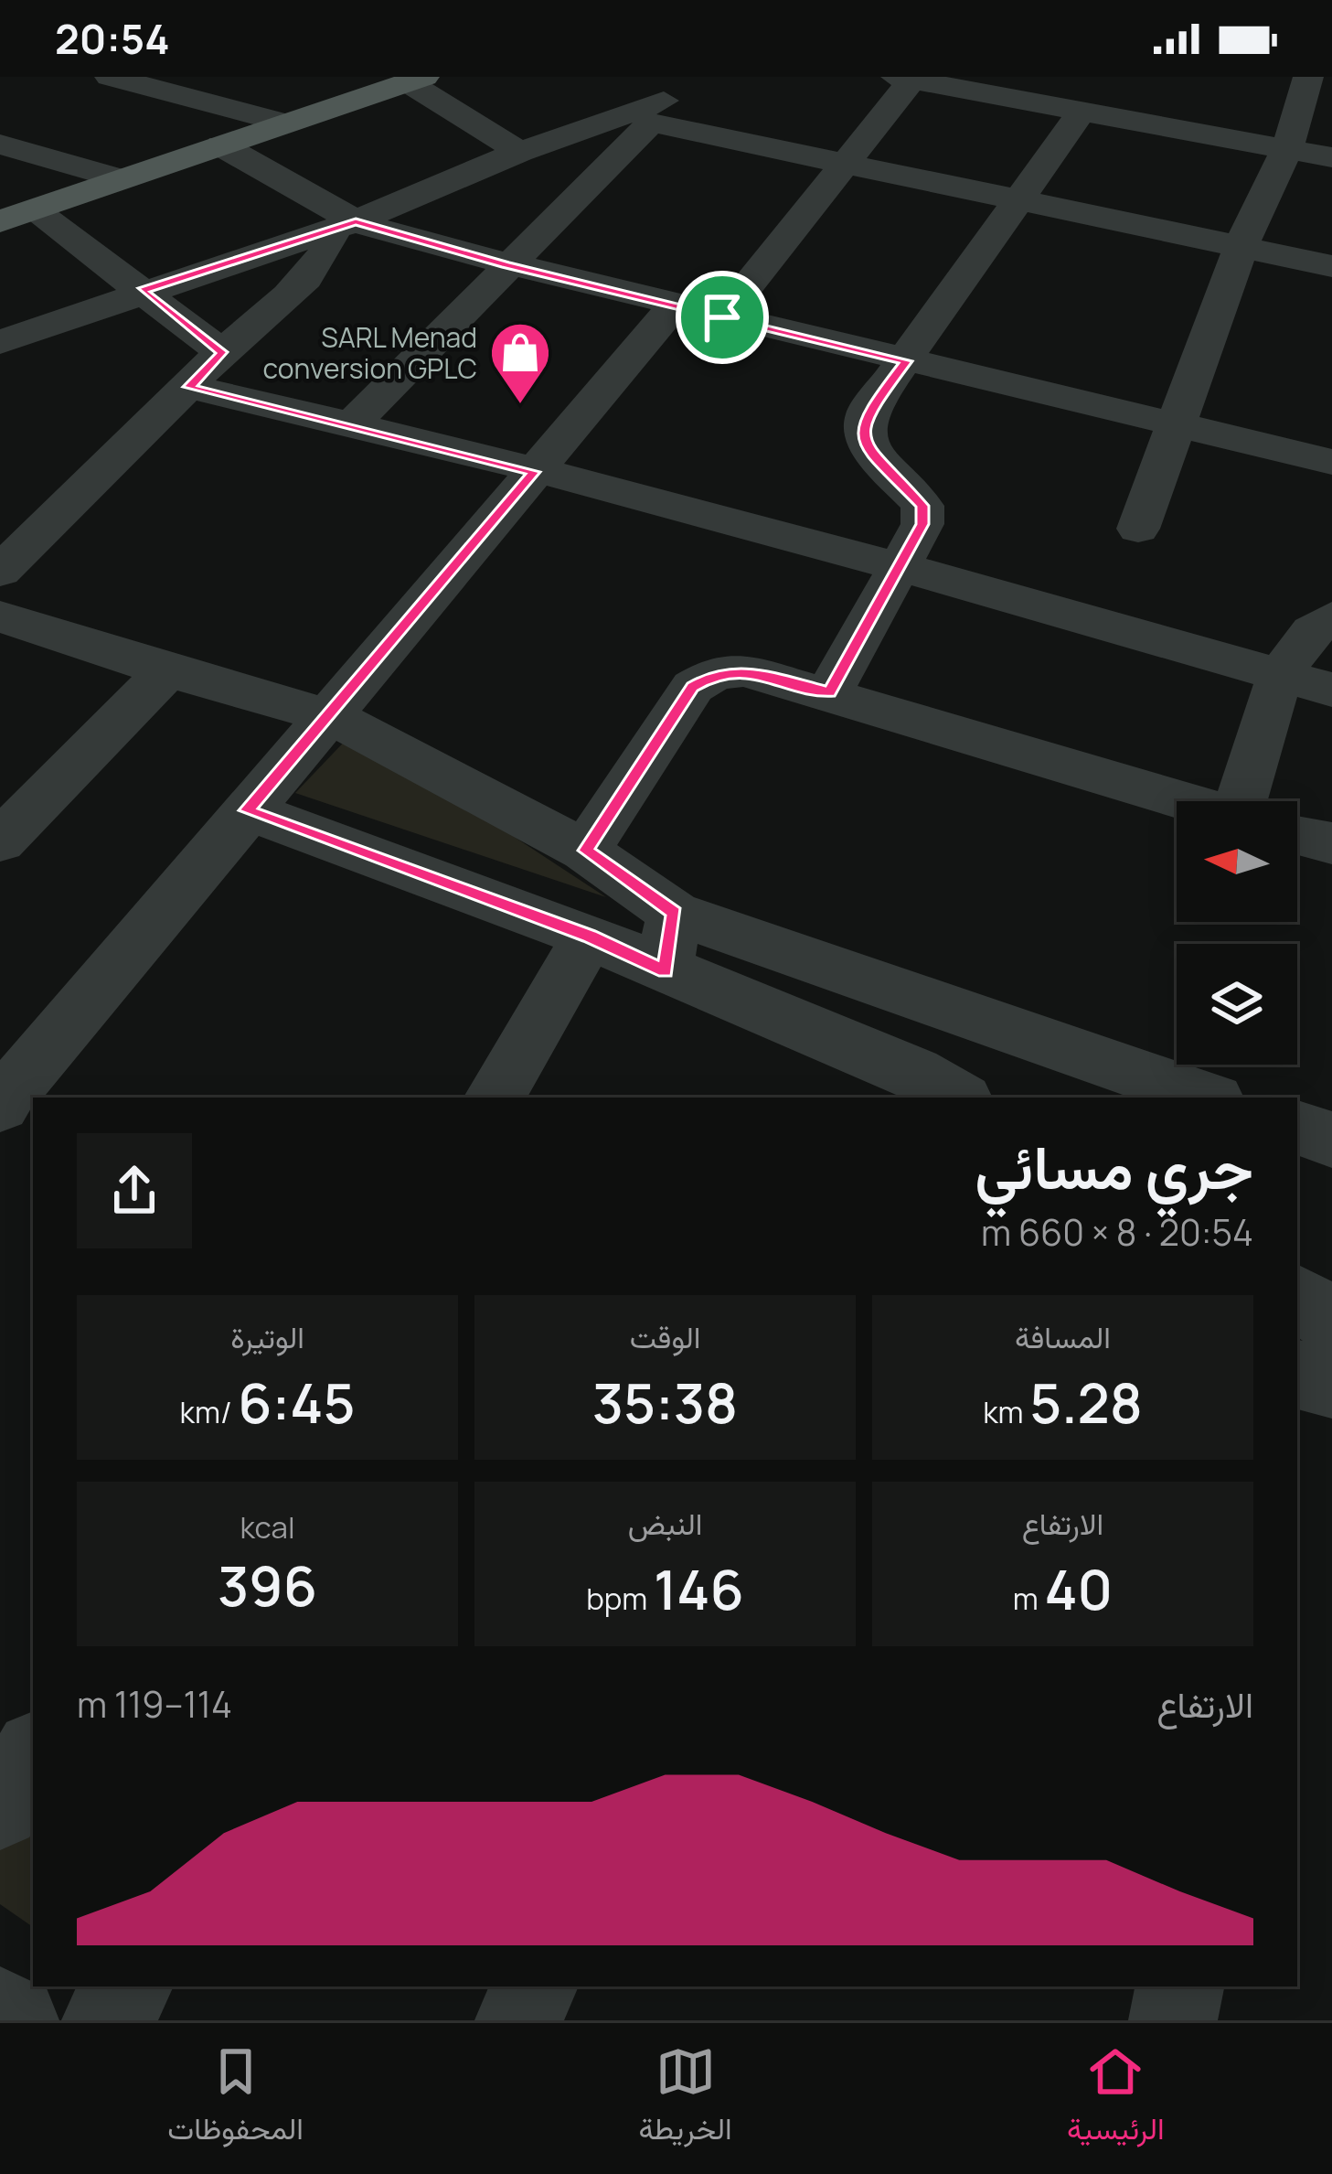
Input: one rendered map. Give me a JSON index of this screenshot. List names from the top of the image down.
{
  "places": {
    "shop": ["SARL Menad conversion GPLC"]
  },
  "north": "left",
  "page": {
    "status": "20:54",
    "heading": ["جري مسائي", "20:54 · 8 × 660 m"],
    "stats": [
      ["المسافة", "5.28 km"],
      ["الوقت", "35:38"],
      ["الوتيرة", "6:45 /km"],
      ["الارتفاع", "40 m"],
      ["النبض", "146 bpm"],
      ["kcal", "396"]
    ],
    "chart": ["الارتفاع", "114–119 m"],
    "tabs": ["الرئيسية", "الخريطة", "المحفوظات"]
  }
}
